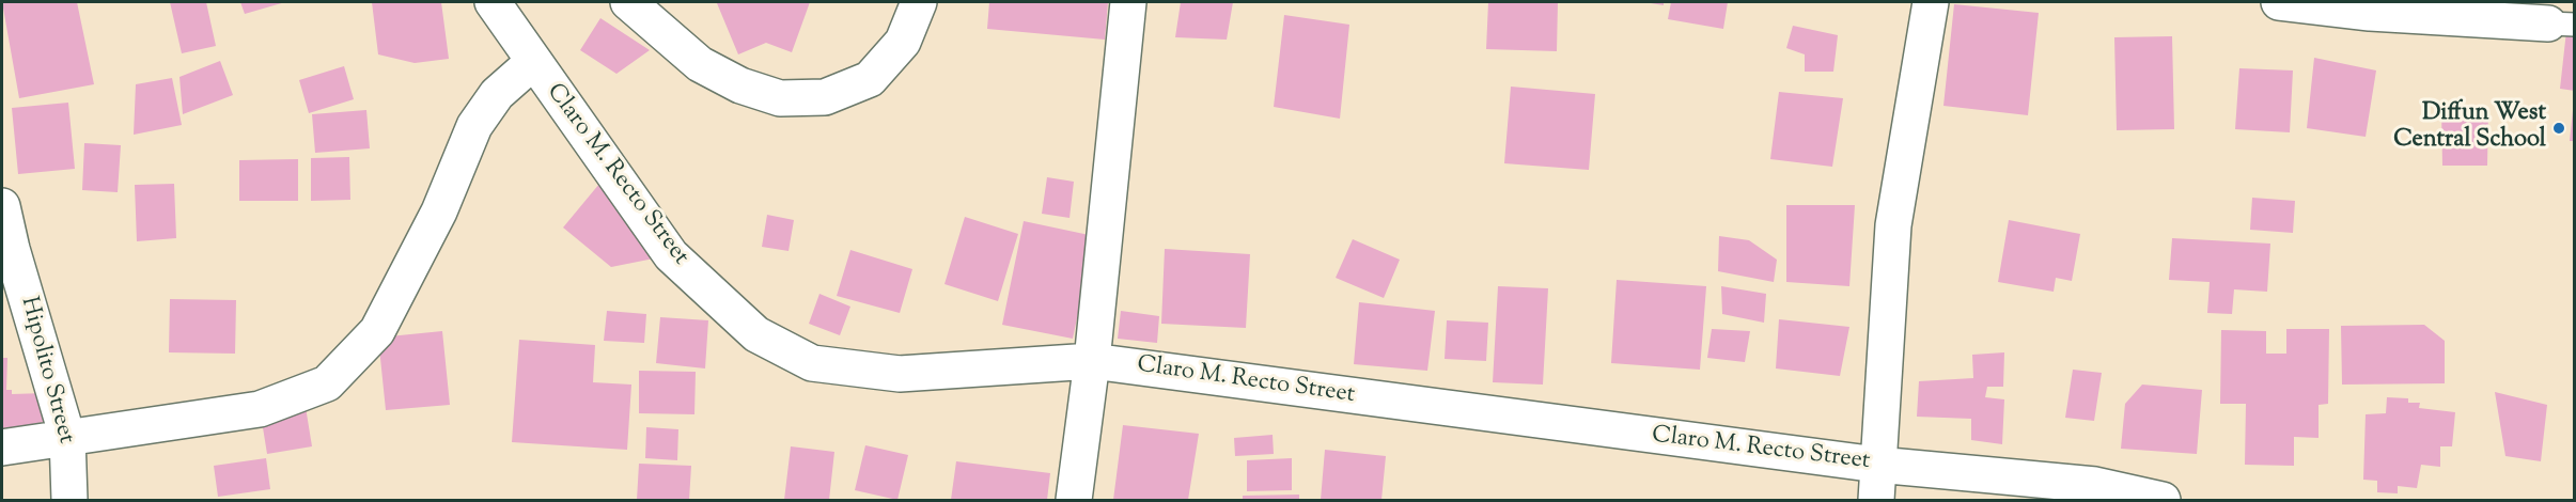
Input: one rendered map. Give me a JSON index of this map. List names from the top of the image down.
{
  "streets": {
    "street": ["Claro M. Recto Street", "Hipolito Street"]
  },
  "places": ["Diffun West Central School"]
}
